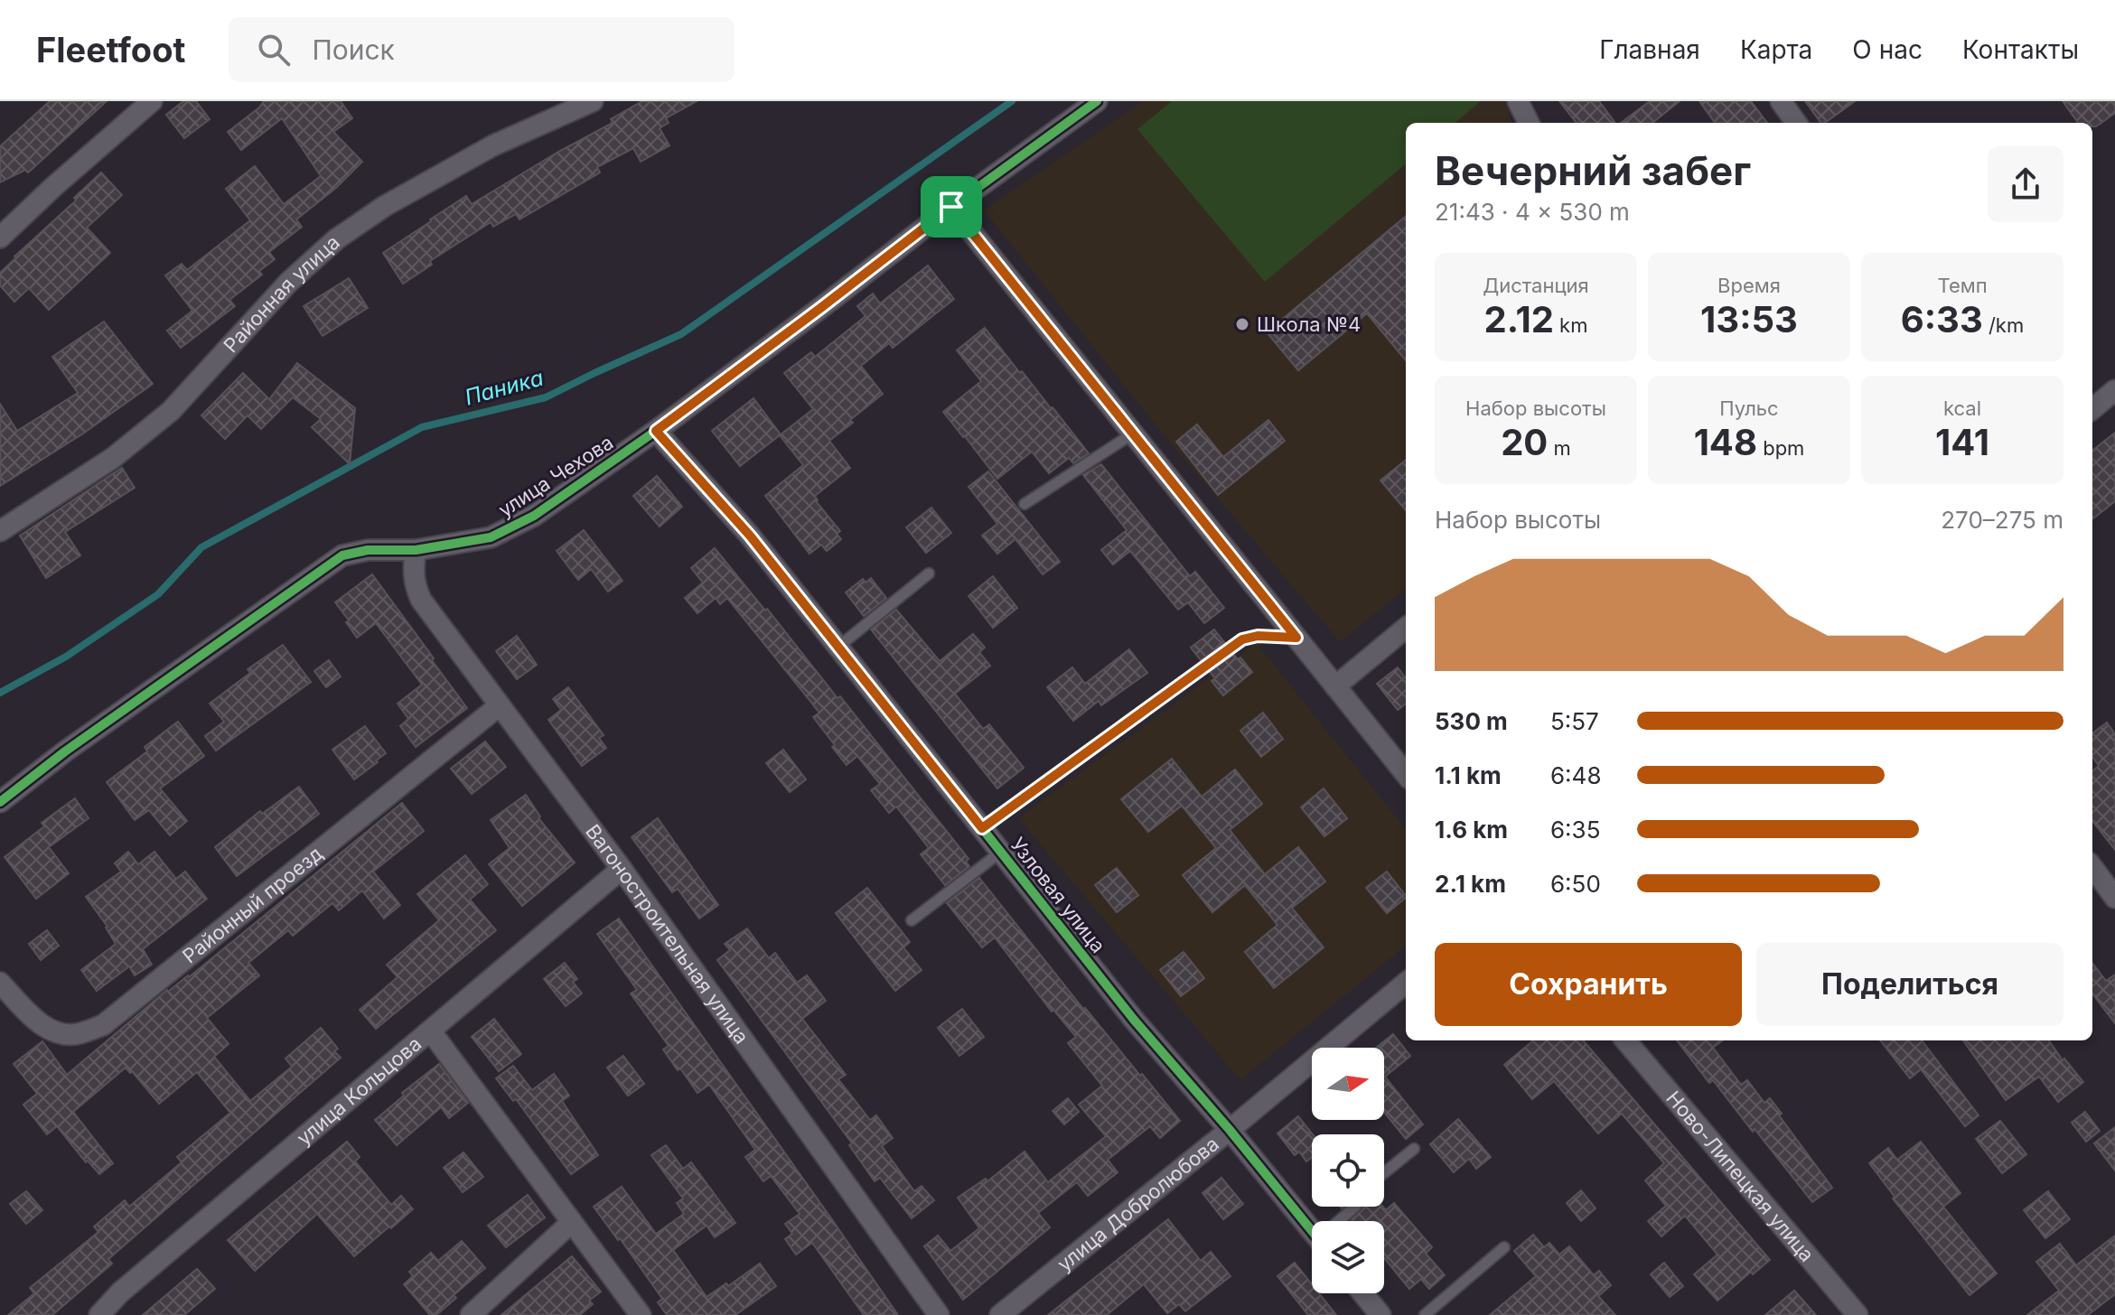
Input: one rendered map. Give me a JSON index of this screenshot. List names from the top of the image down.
{
  "streets": {
    "street": [
      "Районная улица",
      "улица Чехова",
      "Узловая улица",
      "Районный проезд",
      "Вагоностроительная улица",
      "улица Кольцова",
      "Ново-Липецкая улица",
      "улица Добролюбова"
    ]
  },
  "crossings": [
    ["улица Чехова", "Узловая улица"],
    ["улица Чехова", "Вагоностроительная улица"],
    ["Узловая улица", "улица Добролюбова"],
    ["Районный проезд", "Вагоностроительная улица"],
    ["Вагоностроительная улица", "улица Кольцова"]
  ],
  "water": ["Паника"],
  "places": ["Школа №4"],
  "north": "right",
  "page": {
    "header": "Fleetfoot",
    "search": "Поиск",
    "nav": [
      "Главная",
      "Карта",
      "О нас",
      "Контакты"
    ],
    "heading": ["Вечерний забег", "21:43 · 4 × 530 m"],
    "stats": [
      ["Дистанция", "2.12 km"],
      ["Время", "13:53"],
      ["Темп", "6:33 /km"],
      ["Набор высоты", "20 m"],
      ["Пульс", "148 bpm"],
      ["kcal", "141"]
    ],
    "chart": ["Набор высоты", "270–275 m"],
    "list": [
      {
        "name": "530 m",
        "note": "5:57"
      },
      {
        "name": "1.1 km",
        "note": "6:48"
      },
      {
        "name": "1.6 km",
        "note": "6:35"
      },
      {
        "name": "2.1 km",
        "note": "6:50"
      }
    ],
    "buttons": ["Сохранить", "Поделиться"]
  }
}
